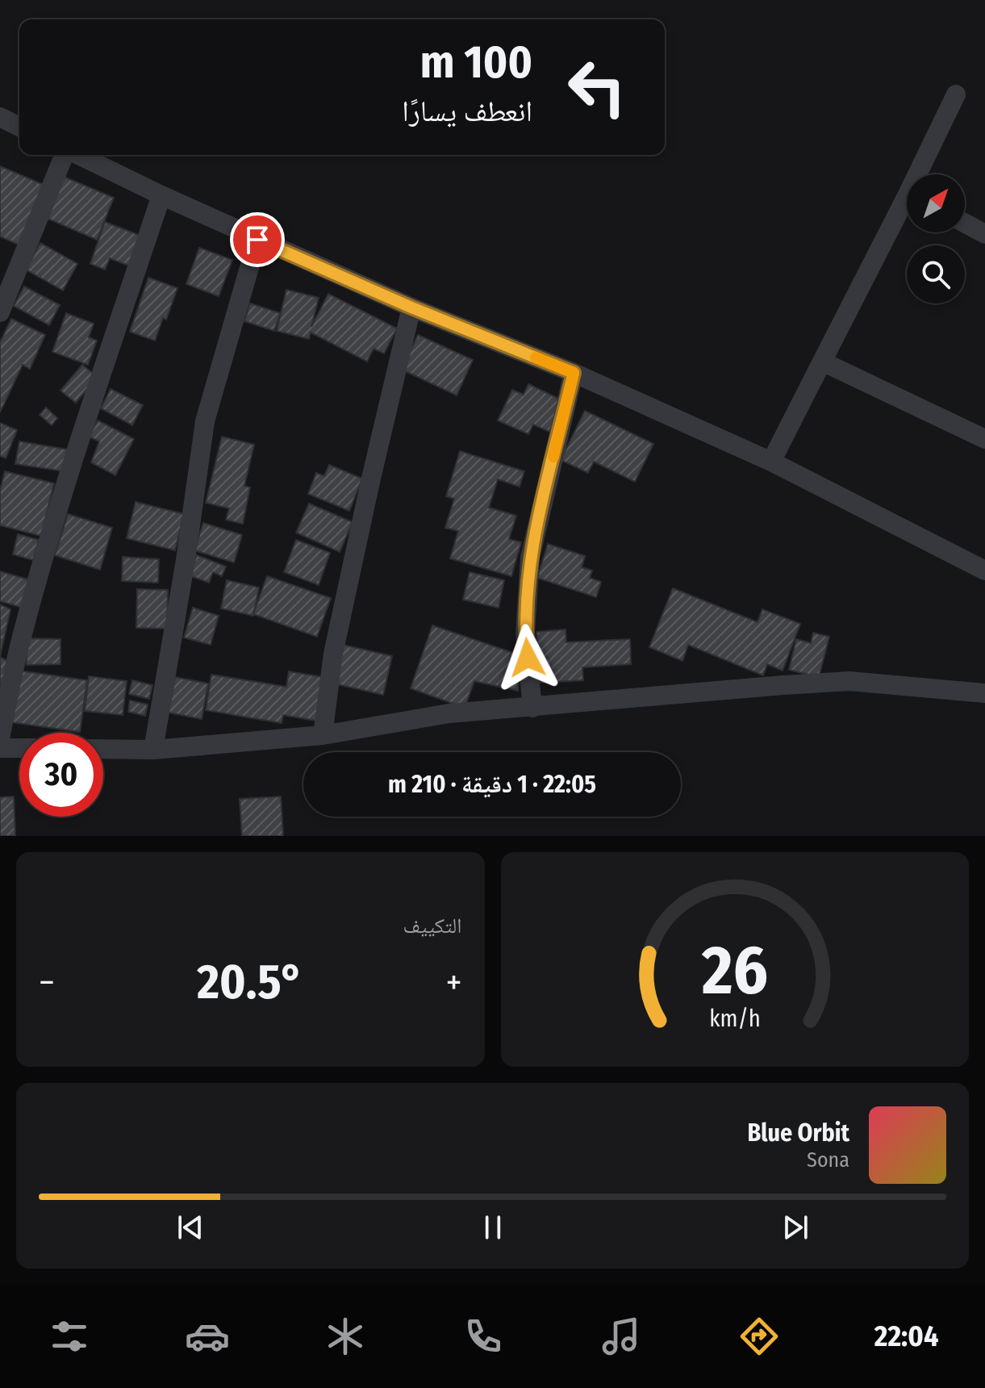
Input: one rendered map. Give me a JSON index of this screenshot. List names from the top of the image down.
{
  "north": "top right",
  "page": {
    "turn": ["100 m", "انعطف يسارًا"],
    "limit": "30",
    "trip": "22:05 · 1 دقيقة · 210 m",
    "tile": "التكييف",
    "heat": ["−", "20.5°", "+"],
    "song": ["Blue Orbit", "Sona"],
    "tabs": "22:04",
    "gauge": ["26", "km/h"]
  }
}
